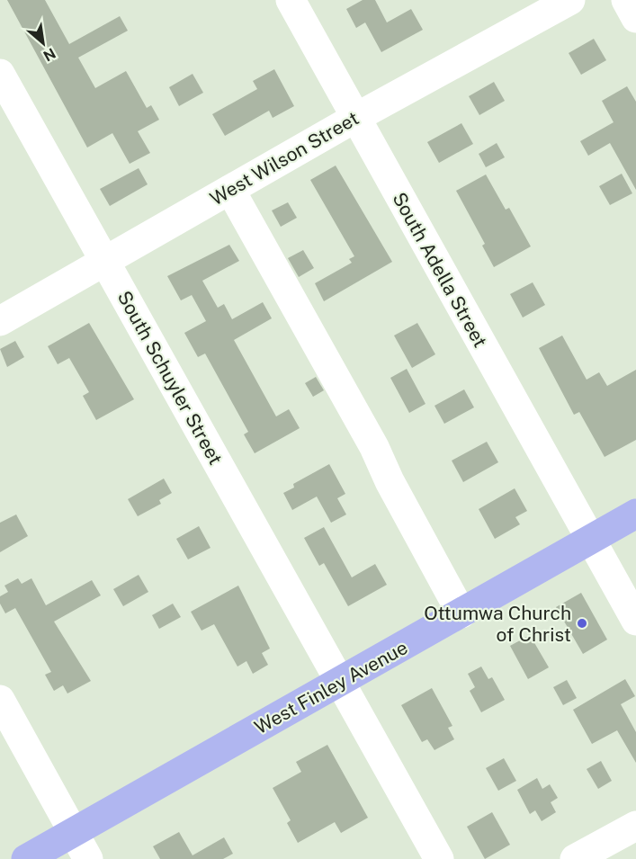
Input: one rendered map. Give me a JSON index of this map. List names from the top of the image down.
{
  "streets": {
    "main road": ["West Finley Avenue"],
    "street": ["West Wilson Street", "South Adella Street", "South Schuyler Street"]
  },
  "crossings": [
    ["West Wilson Street", "South Adella Street"],
    ["West Wilson Street", "South Schuyler Street"],
    ["South Adella Street", "West Finley Avenue"],
    ["South Schuyler Street", "West Finley Avenue"]
  ],
  "places": ["Ottumwa Church of Christ"],
  "north": "bottom right"
}
